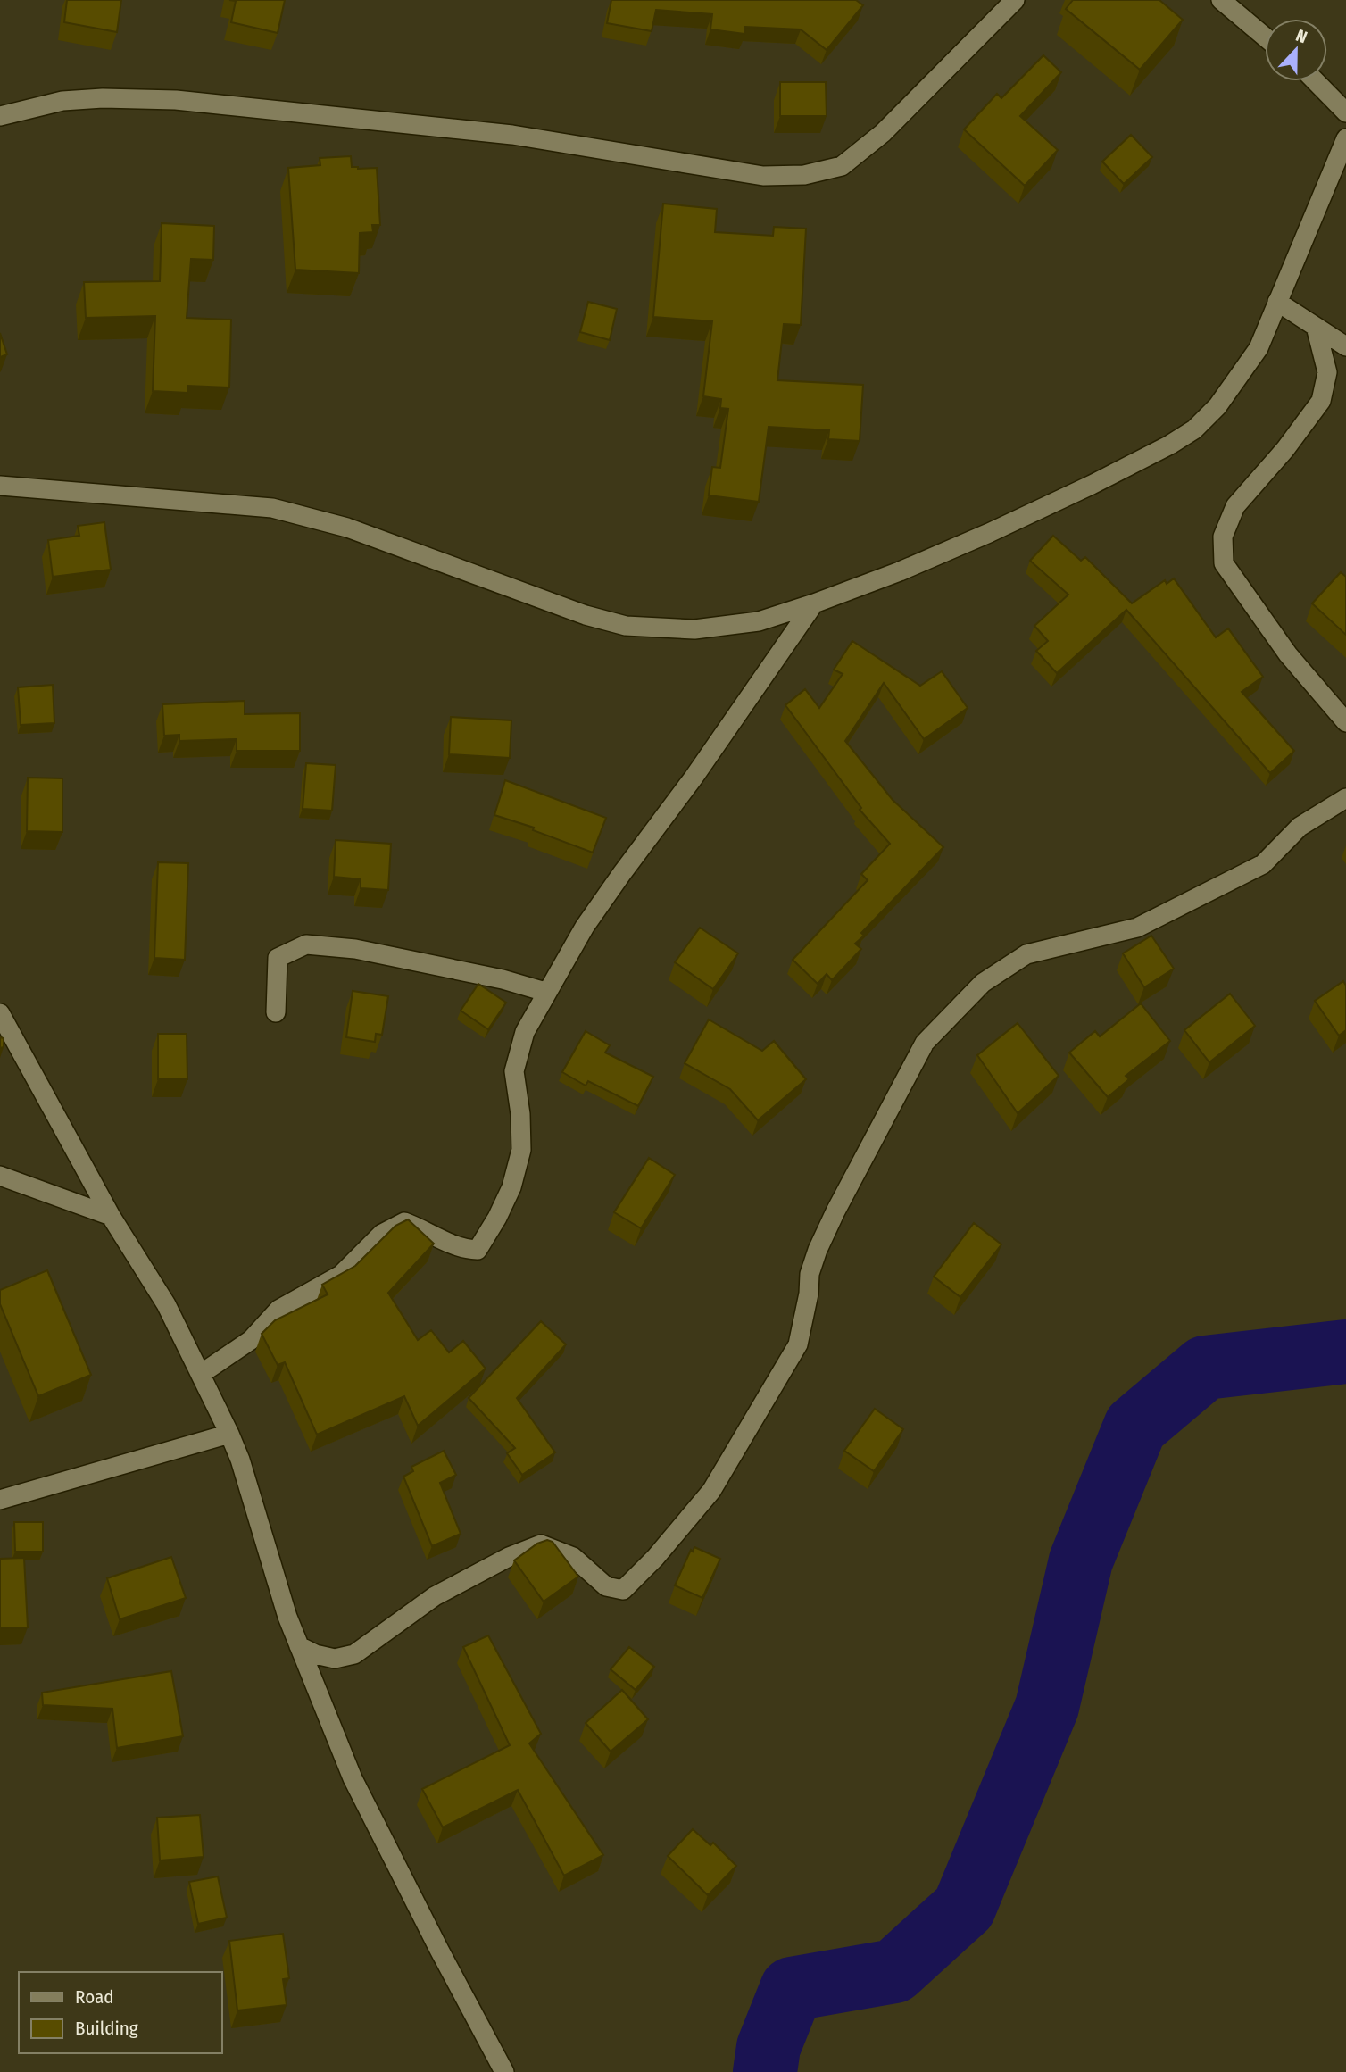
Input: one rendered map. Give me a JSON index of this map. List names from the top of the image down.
{
  "legend": ["Road", "Building"],
  "north": "top"
}
